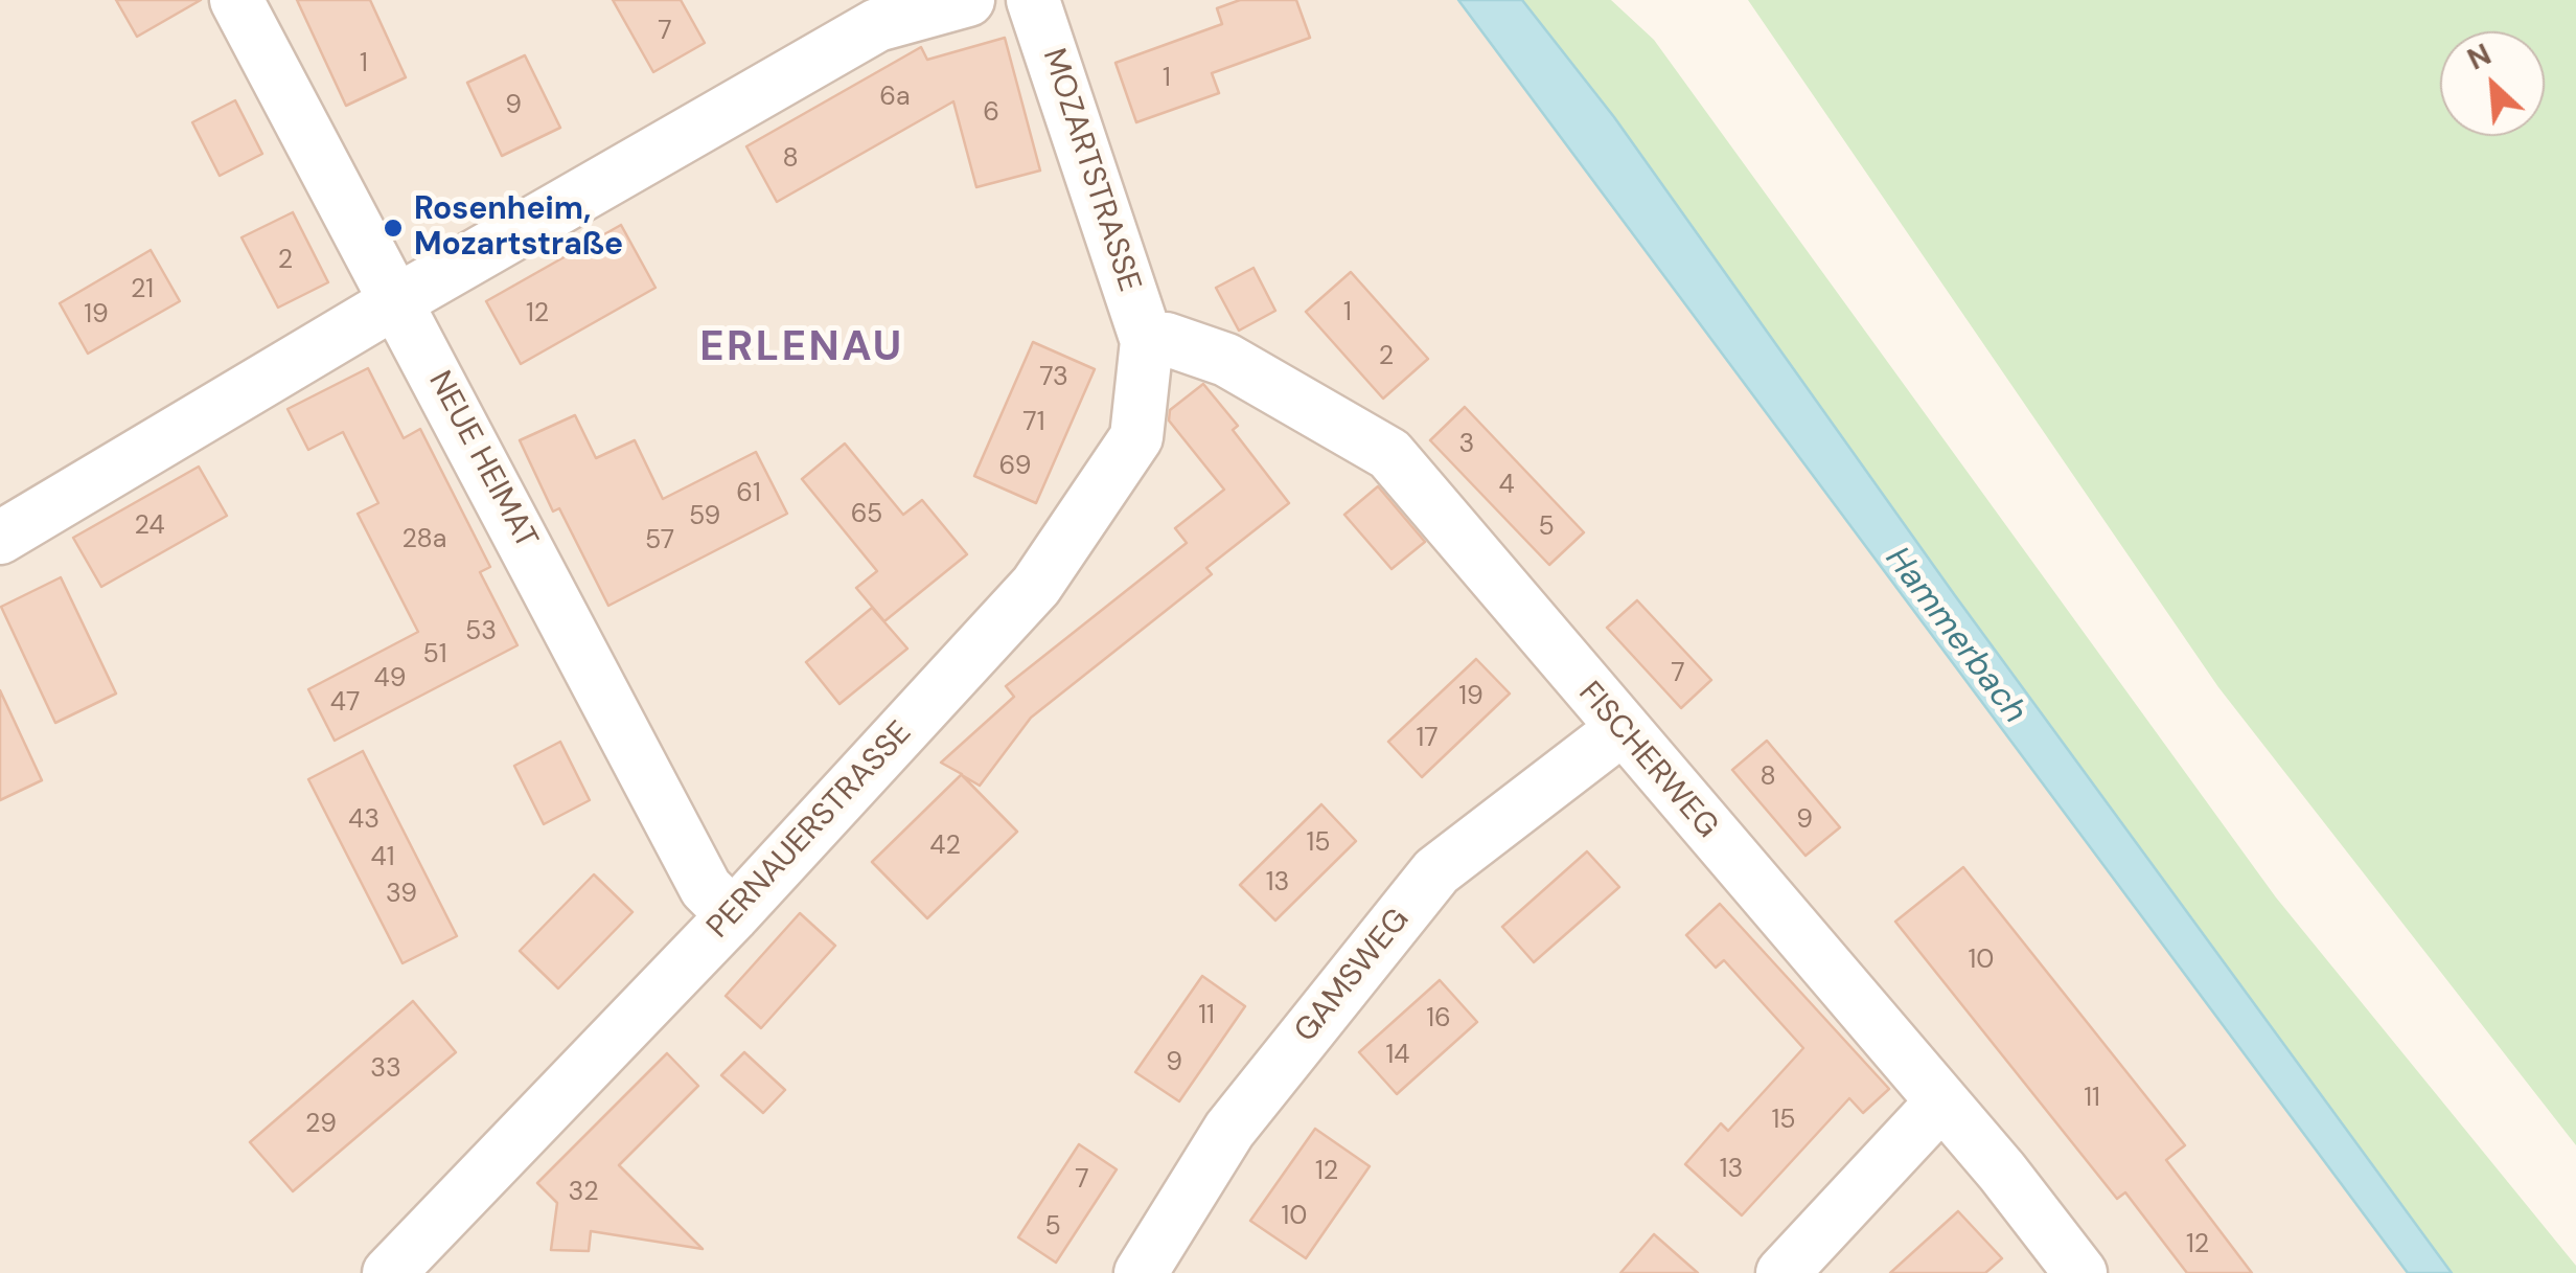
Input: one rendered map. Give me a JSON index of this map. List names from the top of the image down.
{
  "streets": {
    "street": [
      "MOZARTSTRASSE",
      "NEUE HEIMAT",
      "FISCHERWEG",
      "PERNAUERSTRASSE",
      "GAMSWEG"
    ]
  },
  "crossings": [
    ["MOZARTSTRASSE", "FISCHERWEG"],
    ["MOZARTSTRASSE", "PERNAUERSTRASSE"],
    ["NEUE HEIMAT", "PERNAUERSTRASSE"],
    ["FISCHERWEG", "PERNAUERSTRASSE"],
    ["FISCHERWEG", "GAMSWEG"]
  ],
  "districts": ["ERLENAU"],
  "water": ["Hammerbach"],
  "places": ["Rosenheim, Mozartstraße"],
  "house_numbers": [
    "7",
    "1",
    "1",
    "6a",
    "9",
    "6",
    "8",
    "2",
    "21",
    "1",
    "12",
    "19",
    "2",
    "73",
    "71",
    "3",
    "69",
    "4",
    "61",
    "65",
    "59",
    "24",
    "5",
    "28a",
    "57",
    "53",
    "51",
    "7",
    "49",
    "19",
    "47",
    "17",
    "8",
    "43",
    "9",
    "15",
    "42",
    "41",
    "13",
    "39",
    "10",
    "11",
    "16",
    "14",
    "9",
    "33",
    "11",
    "15",
    "29",
    "13",
    "12",
    "7",
    "32",
    "10",
    "5",
    "12"
  ],
  "north": "top left"
}
